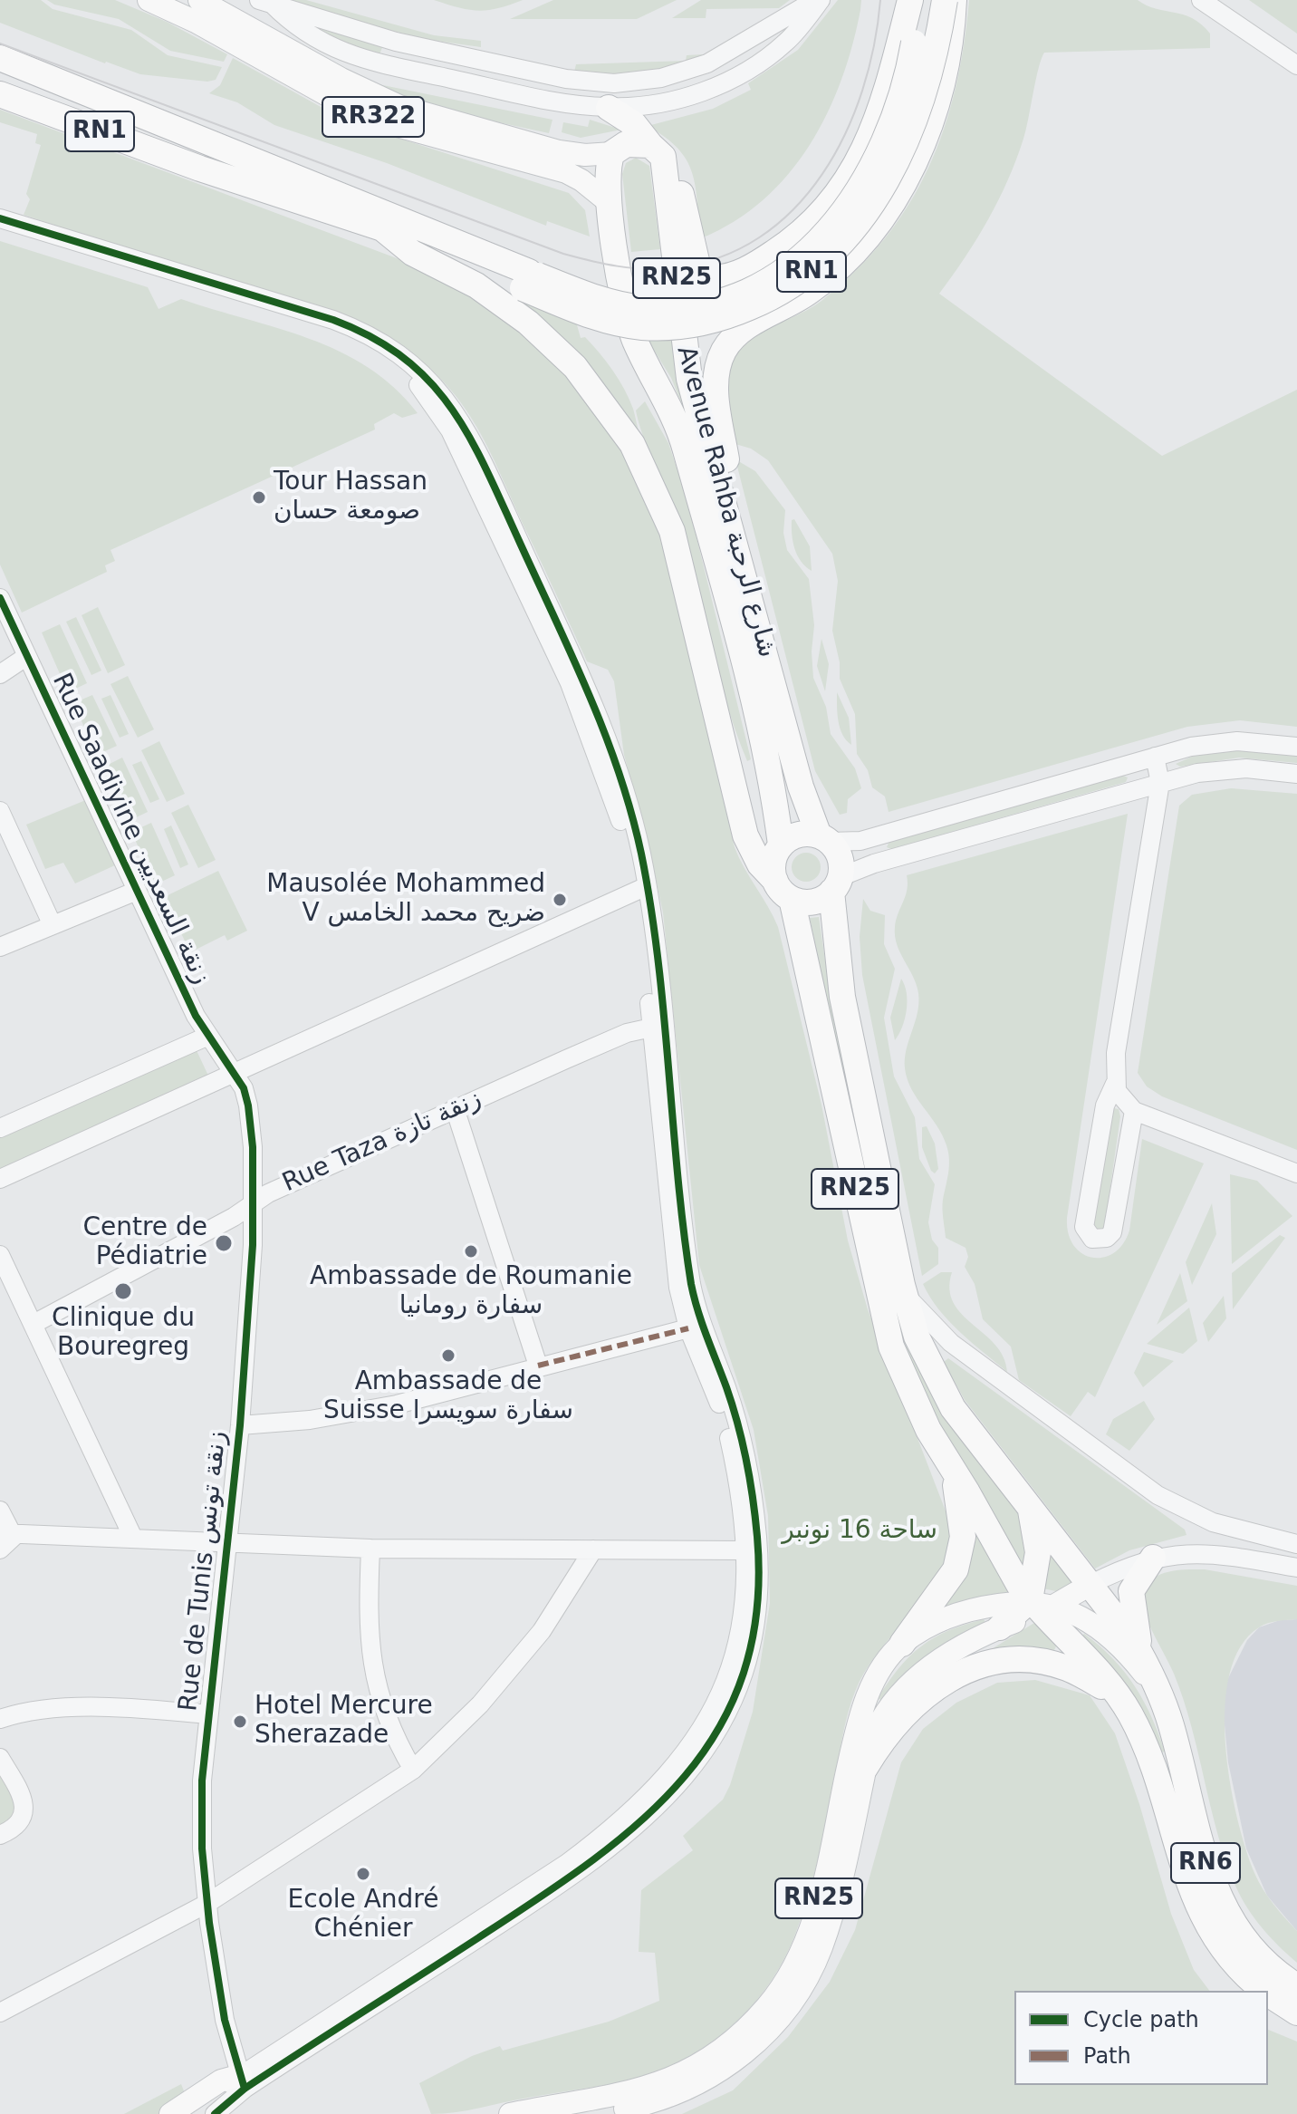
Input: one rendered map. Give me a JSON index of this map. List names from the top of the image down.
{
  "streets": {
    "highway": [
      "RN1",
      "RN25",
      "Avenue Rahba شارع الرحبة",
      "RN6"
    ],
    "main road": ["RR322"],
    "street": ["Rue Saadiyine زنقة السعديين", "Rue Taza زنقة تازة", "Rue de Tunis زنقة تونس"]
  },
  "crossings": [
    ["RR322", "Avenue Rahba شارع الرحبة"],
    ["RN25", "Avenue Rahba شارع الرحبة"],
    ["RN25", "RN6"],
    ["Rue Saadiyine زنقة السعديين", "Rue de Tunis زنقة تونس"],
    ["Rue Taza زنقة تازة", "Rue de Tunis زنقة تونس"]
  ],
  "parks": ["ساحة 16 نونبر"],
  "places": [
    "Tour Hassan صومعة حسان",
    "Mausolée Mohammed V ضريح محمد الخامس",
    "Centre de Pédiatrie",
    "Ambassade de Roumanie سفارة رومانيا",
    "Clinique du Bouregreg",
    "Ambassade de Suisse سفارة سويسرا",
    "Hotel Mercure Sherazade",
    "Ecole André Chénier"
  ],
  "legend": ["Cycle path", "Path"]
}
